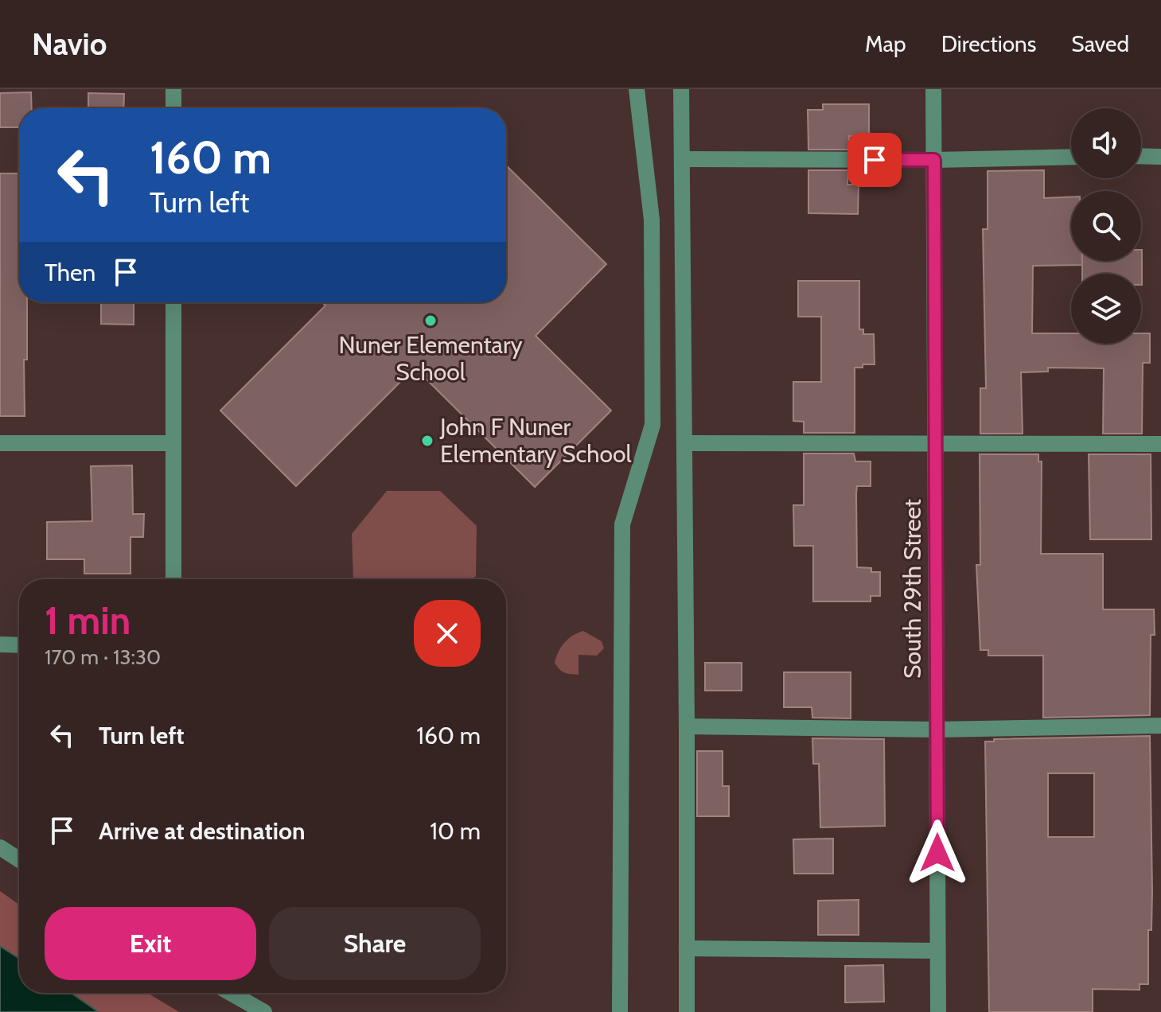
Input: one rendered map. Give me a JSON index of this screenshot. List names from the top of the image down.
{
  "streets": {
    "street": ["South 29th Street"]
  },
  "places": ["Nuner Elementary School", "John F Nuner Elementary School"],
  "page": {
    "header": "Navio",
    "nav": ["Map", "Directions", "Saved"],
    "turn": ["160 m", "Turn left"],
    "then": "Then",
    "heading": ["1 min", "170 m · 13:30"],
    "list": [
      {
        "name": "Turn left",
        "value": "160 m"
      },
      {
        "name": "Arrive at destination",
        "value": "10 m"
      }
    ],
    "buttons": ["Exit", "Share"]
  }
}
